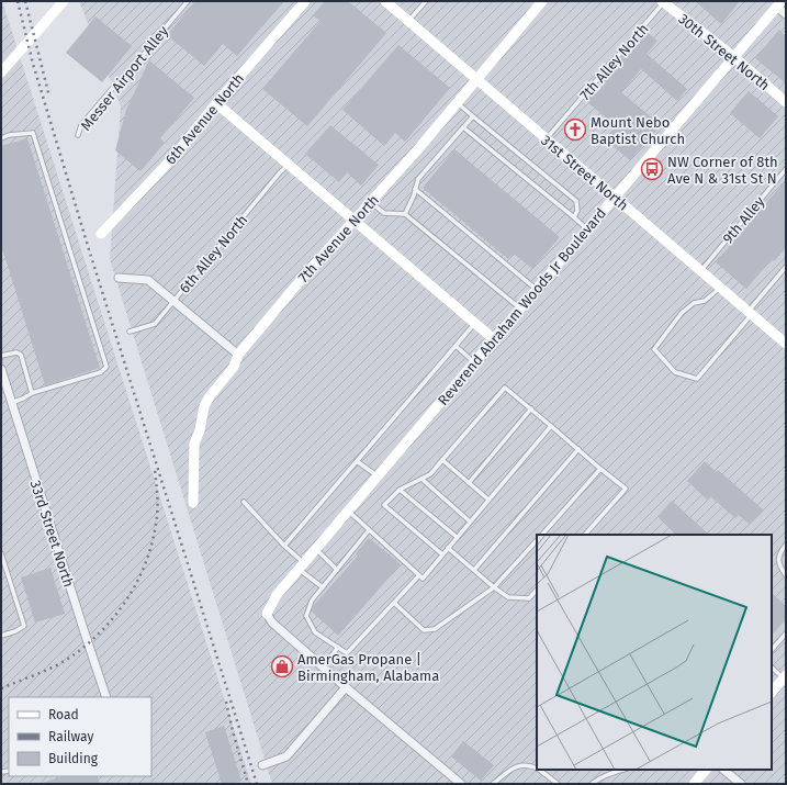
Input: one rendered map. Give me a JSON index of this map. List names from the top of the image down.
{
  "streets": {
    "street": [
      "30th Street North",
      "6th Avenue North",
      "31st Street North",
      "7th Avenue North",
      "Reverend Abraham Woods Jr Boulevard",
      "33rd Street North"
    ],
    "lane": [
      "7th Alley North",
      "Messer Airport Alley",
      "9th Alley",
      "6th Alley North"
    ]
  },
  "crossings": [
    ["30th Street North", "7th Alley North"],
    ["30th Street North", "Reverend Abraham Woods Jr Boulevard"],
    ["7th Alley North", "31st Street North"],
    ["31st Street North", "9th Alley"],
    ["31st Street North", "7th Avenue North"],
    ["31st Street North", "Reverend Abraham Woods Jr Boulevard"]
  ],
  "places": {
    "church": ["Mount Nebo Baptist Church"],
    "bus stop": ["NW Corner of 8th Ave N & 31st St N"],
    "shop": ["AmerGas Propane | Birmingham, Alabama"]
  },
  "legend": ["Road", "Railway", "Building"]
}
